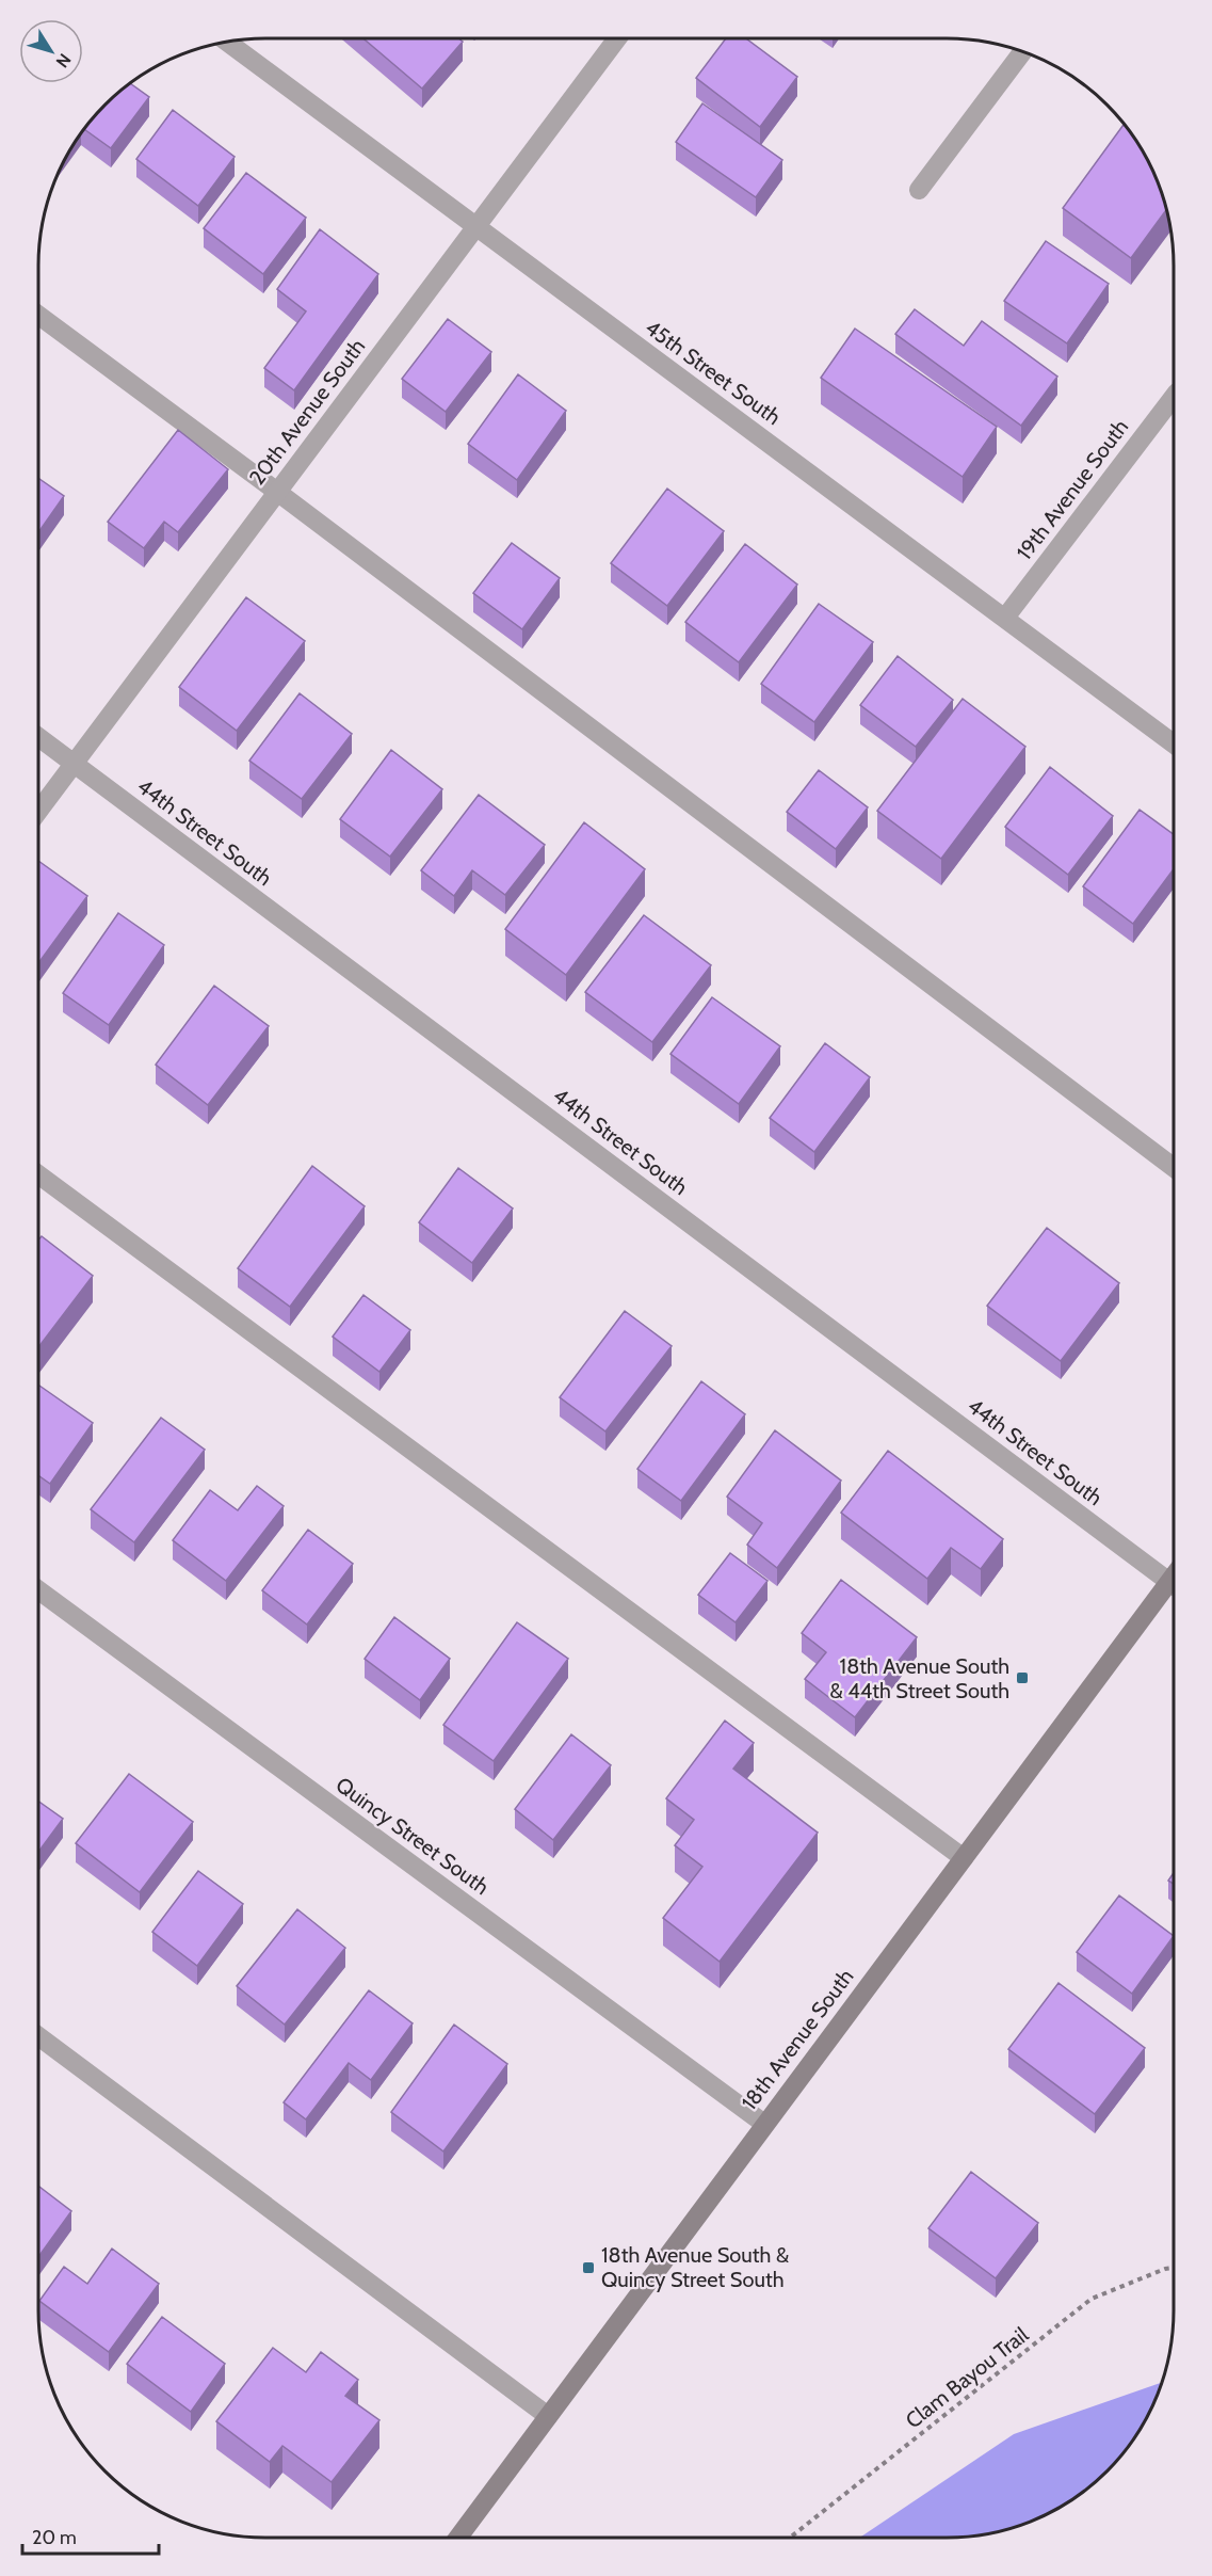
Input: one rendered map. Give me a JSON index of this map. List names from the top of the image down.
{
  "streets": {
    "street": [
      "45th Street South",
      "20th Avenue South",
      "19th Avenue South",
      "44th Street South",
      "Quincy Street South",
      "18th Avenue South"
    ],
    "path": ["Clam Bayou Trail"]
  },
  "crossings": [
    ["45th Street South", "20th Avenue South"],
    ["45th Street South", "19th Avenue South"],
    ["20th Avenue South", "44th Street South"],
    ["Quincy Street South", "18th Avenue South"]
  ],
  "places": {
    "transit": ["18th Avenue South & 44th Street South", "18th Avenue South & Quincy Street South"]
  },
  "scale_bar": "20 m",
  "north": "bottom right"
}
